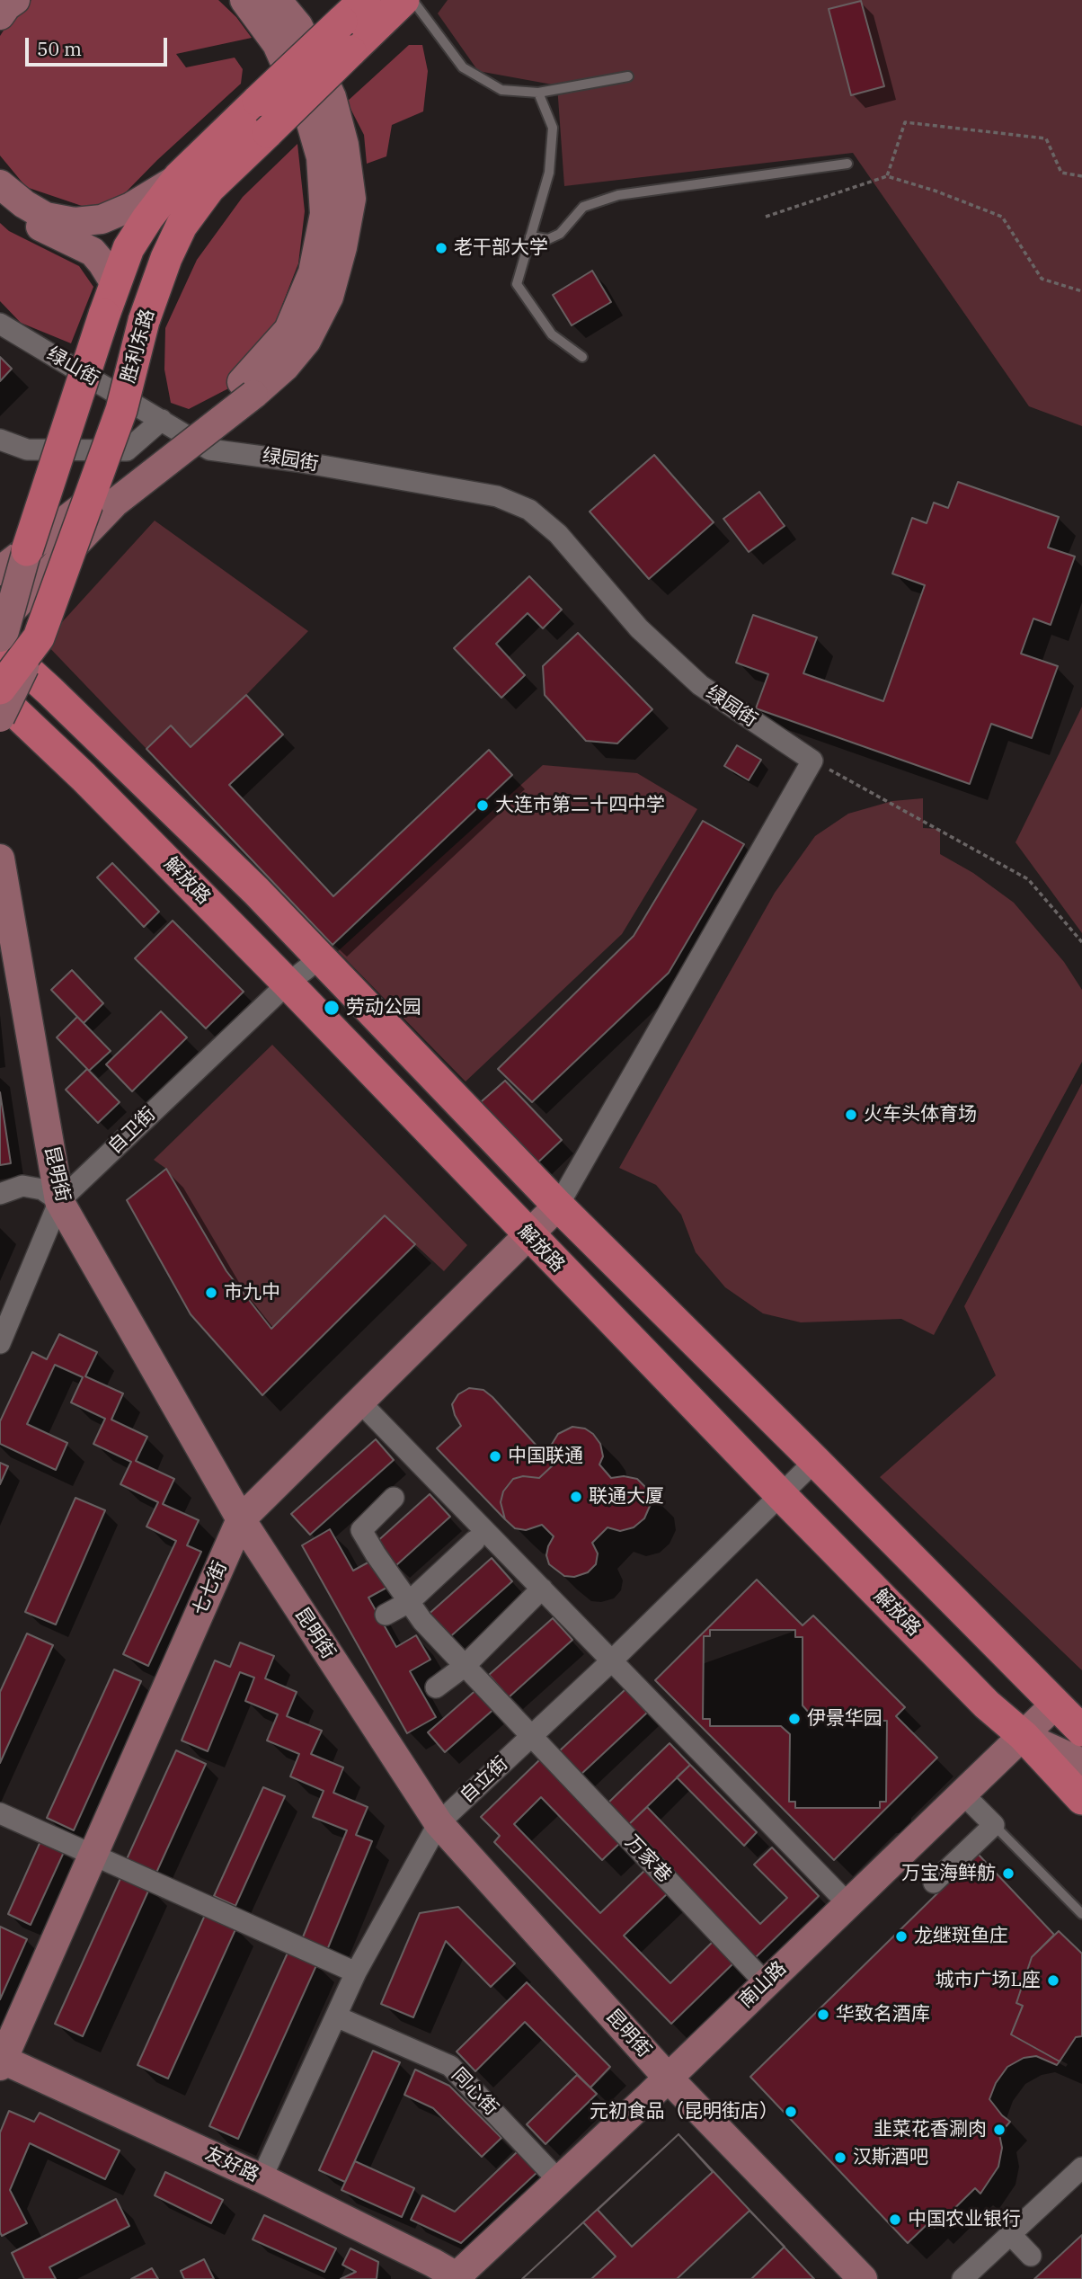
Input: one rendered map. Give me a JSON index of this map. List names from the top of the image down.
{
  "streets": {
    "main road": [
      "胜利东路",
      "解放路",
      "昆明街",
      "七七街",
      "南山路",
      "友好路"
    ],
    "street": [
      "绿山街",
      "绿园街",
      "自卫街",
      "自立街",
      "万家巷",
      "同心街"
    ]
  },
  "crossings": [
    ["绿山街", "绿园街"],
    ["解放路", "自卫街"],
    ["解放路", "七七街"],
    ["解放路", "自立街"],
    ["解放路", "南山路"],
    ["自卫街", "昆明街"],
    ["昆明街", "七七街"],
    ["昆明街", "自立街"],
    ["昆明街", "南山路"],
    ["七七街", "友好路"],
    ["自立街", "万家巷"],
    ["自立街", "同心街"],
    ["自立街", "友好路"],
    ["万家巷", "南山路"],
    ["南山路", "同心街"],
    ["南山路", "友好路"]
  ],
  "places": [
    "老干部大学",
    "大连市第二十四中学",
    "劳动公园",
    "火车头体育场",
    "市九中",
    "中国联通",
    "联通大厦",
    "伊景华园",
    "万宝海鲜舫",
    "龙继斑鱼庄",
    "城市广场L座",
    "华致名酒库",
    "元初食品（昆明街店）",
    "韭菜花香涮肉",
    "汉斯酒吧",
    "中国农业银行"
  ],
  "scale_bar": "50 m"
}
